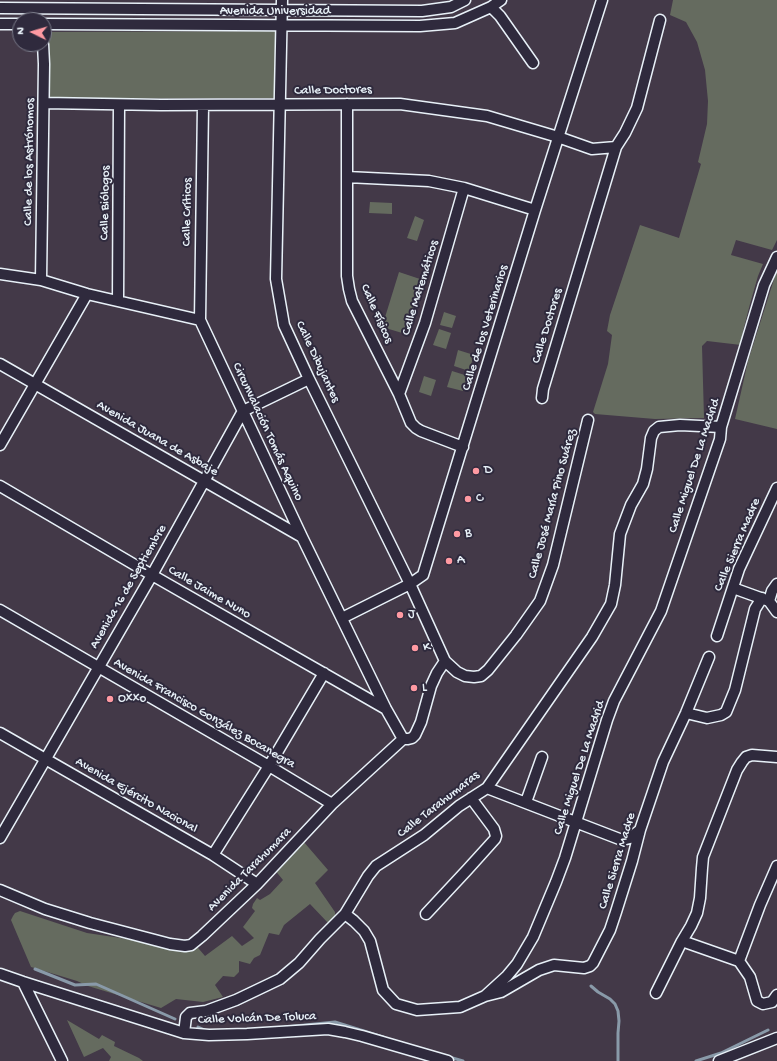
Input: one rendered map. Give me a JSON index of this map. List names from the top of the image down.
{
  "streets": {
    "street": [
      "Avenida Universidad",
      "Calle Doctores",
      "Calle de los Astrónomos",
      "Calle Biólogos",
      "Calle Críticos",
      "Calle Matemáticos",
      "Calle Físicos",
      "Calle de los Veterinarios",
      "Calle Dibujantes",
      "Circunvalación Tomás Aquino",
      "Avenida Juana de Asbaje",
      "Calle Miguel De La Madrid",
      "Calle José María Pino Suárez",
      "Calle Sierra Madre",
      "Avenida 16 de Septiembre",
      "Calle Jaime Nuno",
      "Avenida Francisco González Bocanegra",
      "Avenida Ejército Nacional",
      "Calle Tarahumaras",
      "Avenida Tarahumara",
      "Calle Volcán De Toluca"
    ]
  },
  "crossings": [
    ["Avenida Universidad", "Calle Dibujantes"],
    ["Calle Doctores", "Calle de los Astrónomos"],
    ["Calle Doctores", "Calle Biólogos"],
    ["Calle Doctores", "Calle Críticos"],
    ["Calle Doctores", "Calle Físicos"],
    ["Calle Doctores", "Calle de los Veterinarios"],
    ["Calle Doctores", "Calle Dibujantes"],
    ["Calle Críticos", "Circunvalación Tomás Aquino"],
    ["Calle Matemáticos", "Calle Físicos"],
    ["Calle Físicos", "Calle de los Veterinarios"],
    ["Calle de los Veterinarios", "Calle Dibujantes"],
    ["Calle de los Veterinarios", "Circunvalación Tomás Aquino"],
    ["Calle Dibujantes", "Calle José María Pino Suárez"],
    ["Calle Dibujantes", "Avenida Tarahumara"],
    ["Circunvalación Tomás Aquino", "Avenida Juana de Asbaje"],
    ["Circunvalación Tomás Aquino", "Avenida 16 de Septiembre"],
    ["Circunvalación Tomás Aquino", "Calle Jaime Nuno"],
    ["Circunvalación Tomás Aquino", "Avenida Tarahumara"],
    ["Avenida Juana de Asbaje", "Avenida 16 de Septiembre"],
    ["Calle Miguel De La Madrid", "Calle Sierra Madre"],
    ["Calle Miguel De La Madrid", "Calle Tarahumaras"],
    ["Calle José María Pino Suárez", "Avenida Tarahumara"],
    ["Avenida 16 de Septiembre", "Calle Jaime Nuno"],
    ["Avenida 16 de Septiembre", "Avenida Francisco González Bocanegra"],
    ["Avenida 16 de Septiembre", "Avenida Ejército Nacional"],
    ["Avenida Francisco González Bocanegra", "Avenida Tarahumara"],
    ["Avenida Ejército Nacional", "Avenida Tarahumara"],
    ["Calle Tarahumaras", "Calle Volcán De Toluca"]
  ],
  "places": [
    "D",
    "C",
    "B",
    "A",
    "J",
    "K",
    "L",
    "Oxxo"
  ],
  "north": "left"
}
